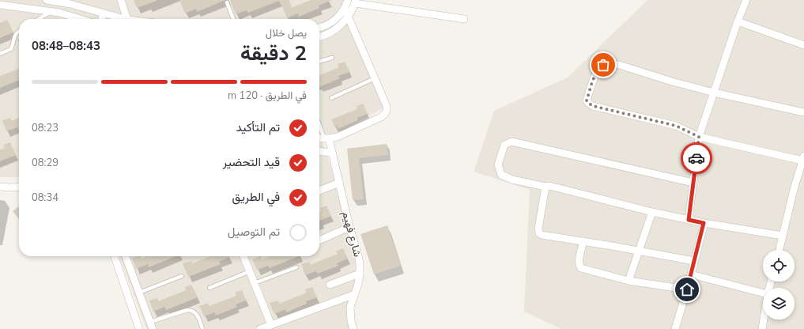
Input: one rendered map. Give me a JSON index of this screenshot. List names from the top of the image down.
{
  "streets": {
    "street": ["شارع فهيم"]
  },
  "page": {
    "heading": ["2 دقيقة", "يصل خلال", "08:43–08:48"],
    "bar": "في الطريق · 120 m",
    "list": [
      ["تم التأكيد", "08:23"],
      ["قيد التحضير", "08:29"],
      ["في الطريق", "08:34"],
      "تم التوصيل"
    ]
  }
}
